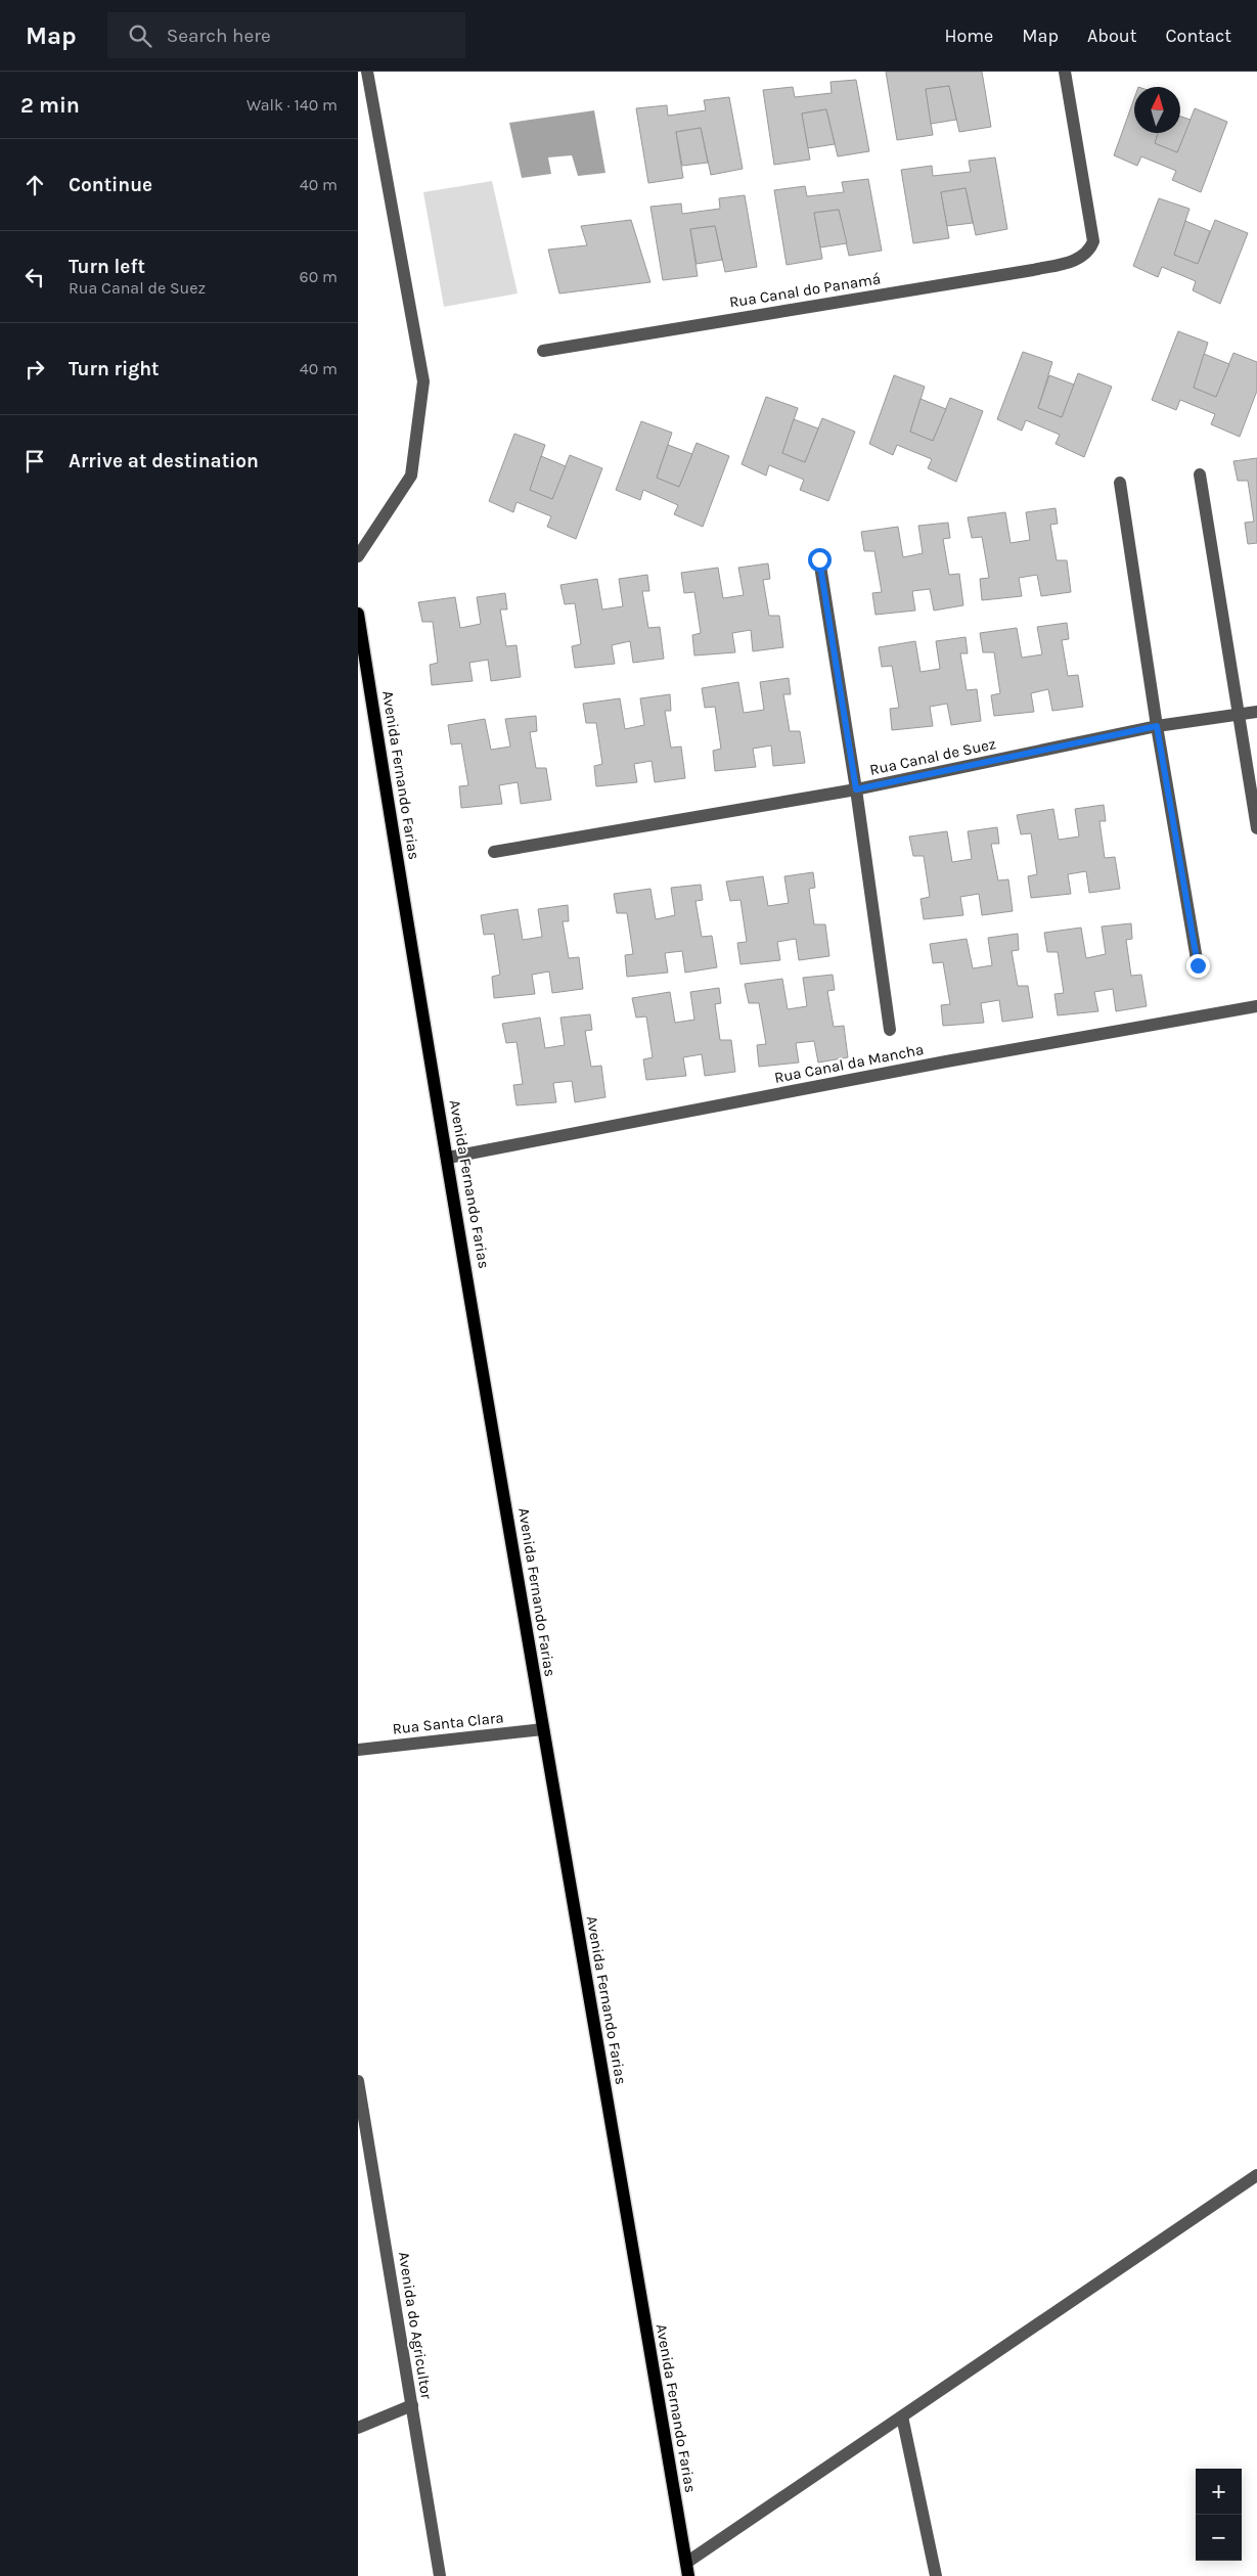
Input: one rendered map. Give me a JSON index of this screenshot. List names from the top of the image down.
{
  "streets": {
    "main road": ["Avenida Fernando Farias"],
    "street": [
      "Rua Canal do Panamá",
      "Rua Canal de Suez",
      "Rua Canal da Mancha",
      "Rua Santa Clara",
      "Avenida do Agricultor"
    ]
  },
  "crossings": [
    ["Avenida Fernando Farias", "Rua Canal da Mancha"],
    ["Avenida Fernando Farias", "Rua Santa Clara"]
  ],
  "north": "top",
  "page": {
    "header": "Map",
    "search": "Search here",
    "nav": [
      "Home",
      "Map",
      "About",
      "Contact"
    ],
    "heading": ["2 min", "Walk · 140 m"],
    "list": [
      ["Continue", "40 m"],
      ["Turn left", "Rua Canal de Suez", "60 m"],
      ["Turn right", "40 m"],
      "Arrive at destination"
    ],
    "map_buttons": ["+", "−"]
  }
}
